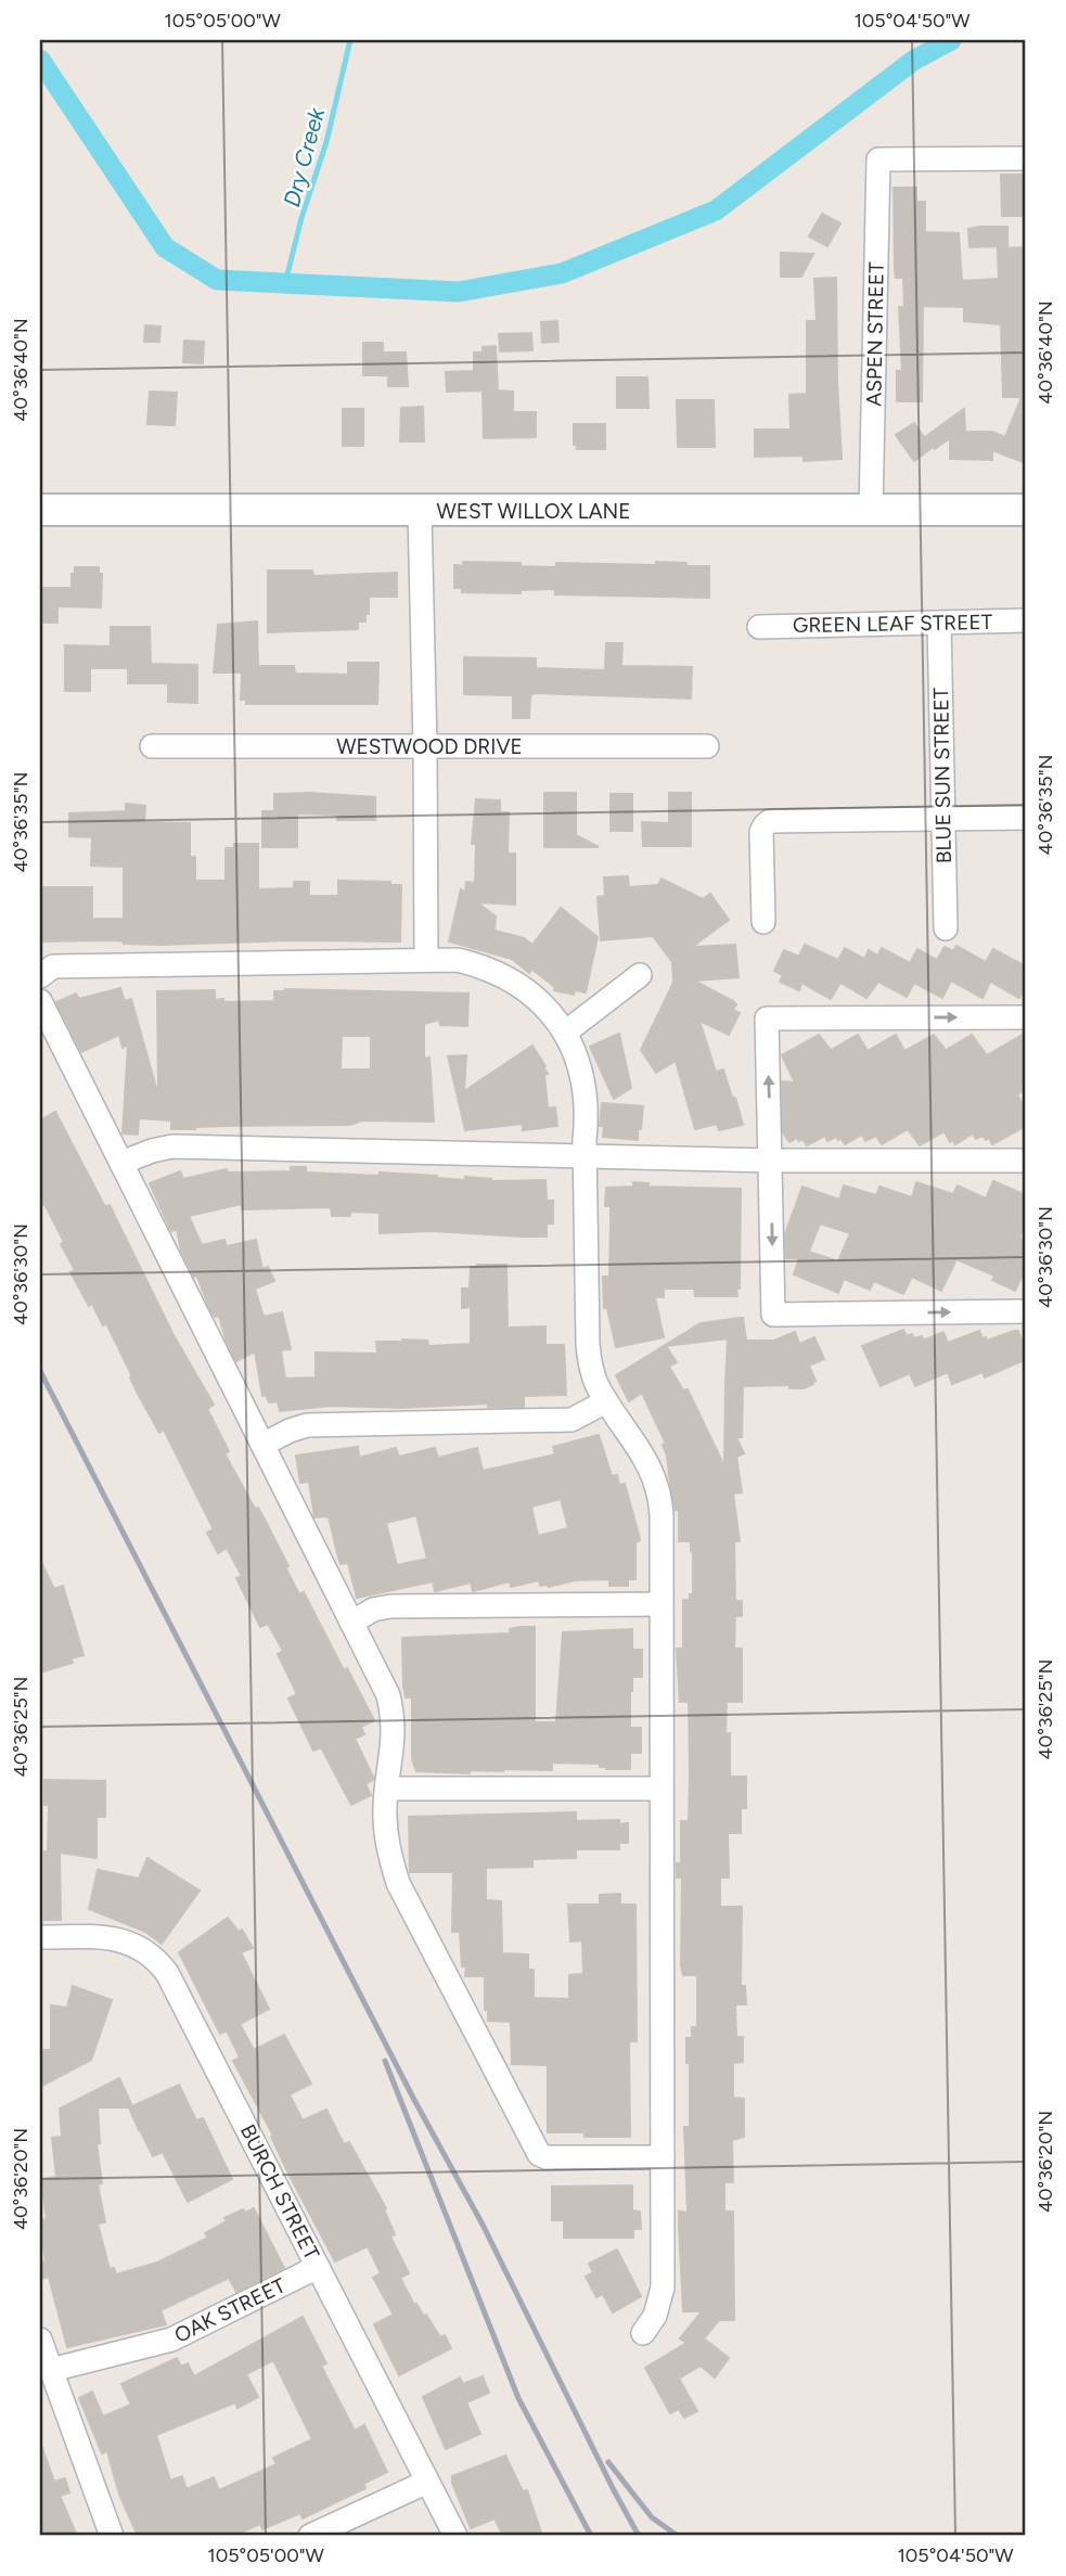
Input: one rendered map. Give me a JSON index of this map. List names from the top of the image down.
{
  "streets": {
    "main road": ["WEST WILLOX LANE"],
    "street": [
      "ASPEN STREET",
      "GREEN LEAF STREET",
      "WESTWOOD DRIVE",
      "BLUE SUN STREET",
      "BURCH STREET",
      "OAK STREET"
    ]
  },
  "crossings": [
    ["ASPEN STREET", "WEST WILLOX LANE"],
    ["GREEN LEAF STREET", "BLUE SUN STREET"],
    ["BURCH STREET", "OAK STREET"]
  ],
  "water": ["Dry Creek"],
  "coordinates": [
    "105°05'00\"W",
    "105°04'50\"W",
    "40°36'40\"N",
    "40°36'35\"N",
    "40°36'30\"N",
    "40°36'25\"N",
    "40°36'20\"N"
  ]
}
